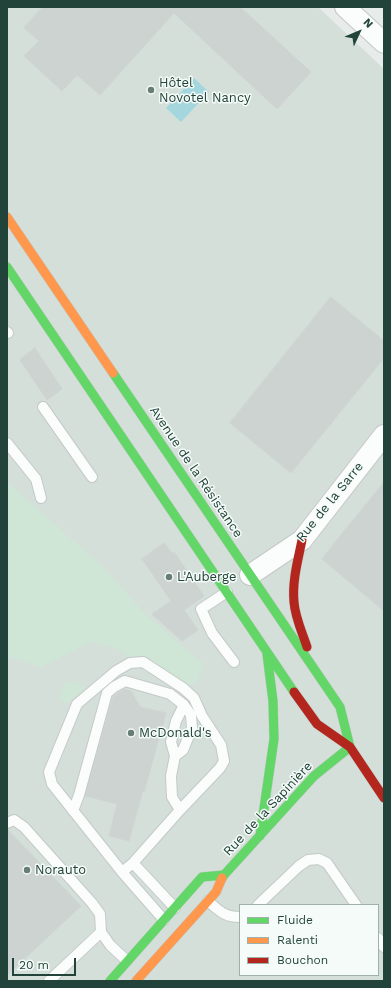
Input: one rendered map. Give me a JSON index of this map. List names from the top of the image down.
{
  "streets": {
    "main road": ["Avenue de la Résistance", "Rue de la Sapinière"],
    "street": ["Rue de la Sarre"]
  },
  "crossings": [
    ["Avenue de la Résistance", "Rue de la Sarre"],
    ["Avenue de la Résistance", "Rue de la Sapinière"]
  ],
  "places": [
    "Hôtel Novotel Nancy",
    "L'Auberge",
    "McDonald's",
    "Norauto"
  ],
  "legend": ["Fluide", "Ralenti", "Bouchon"],
  "scale_bar": "20 m",
  "north": "top right"
}
